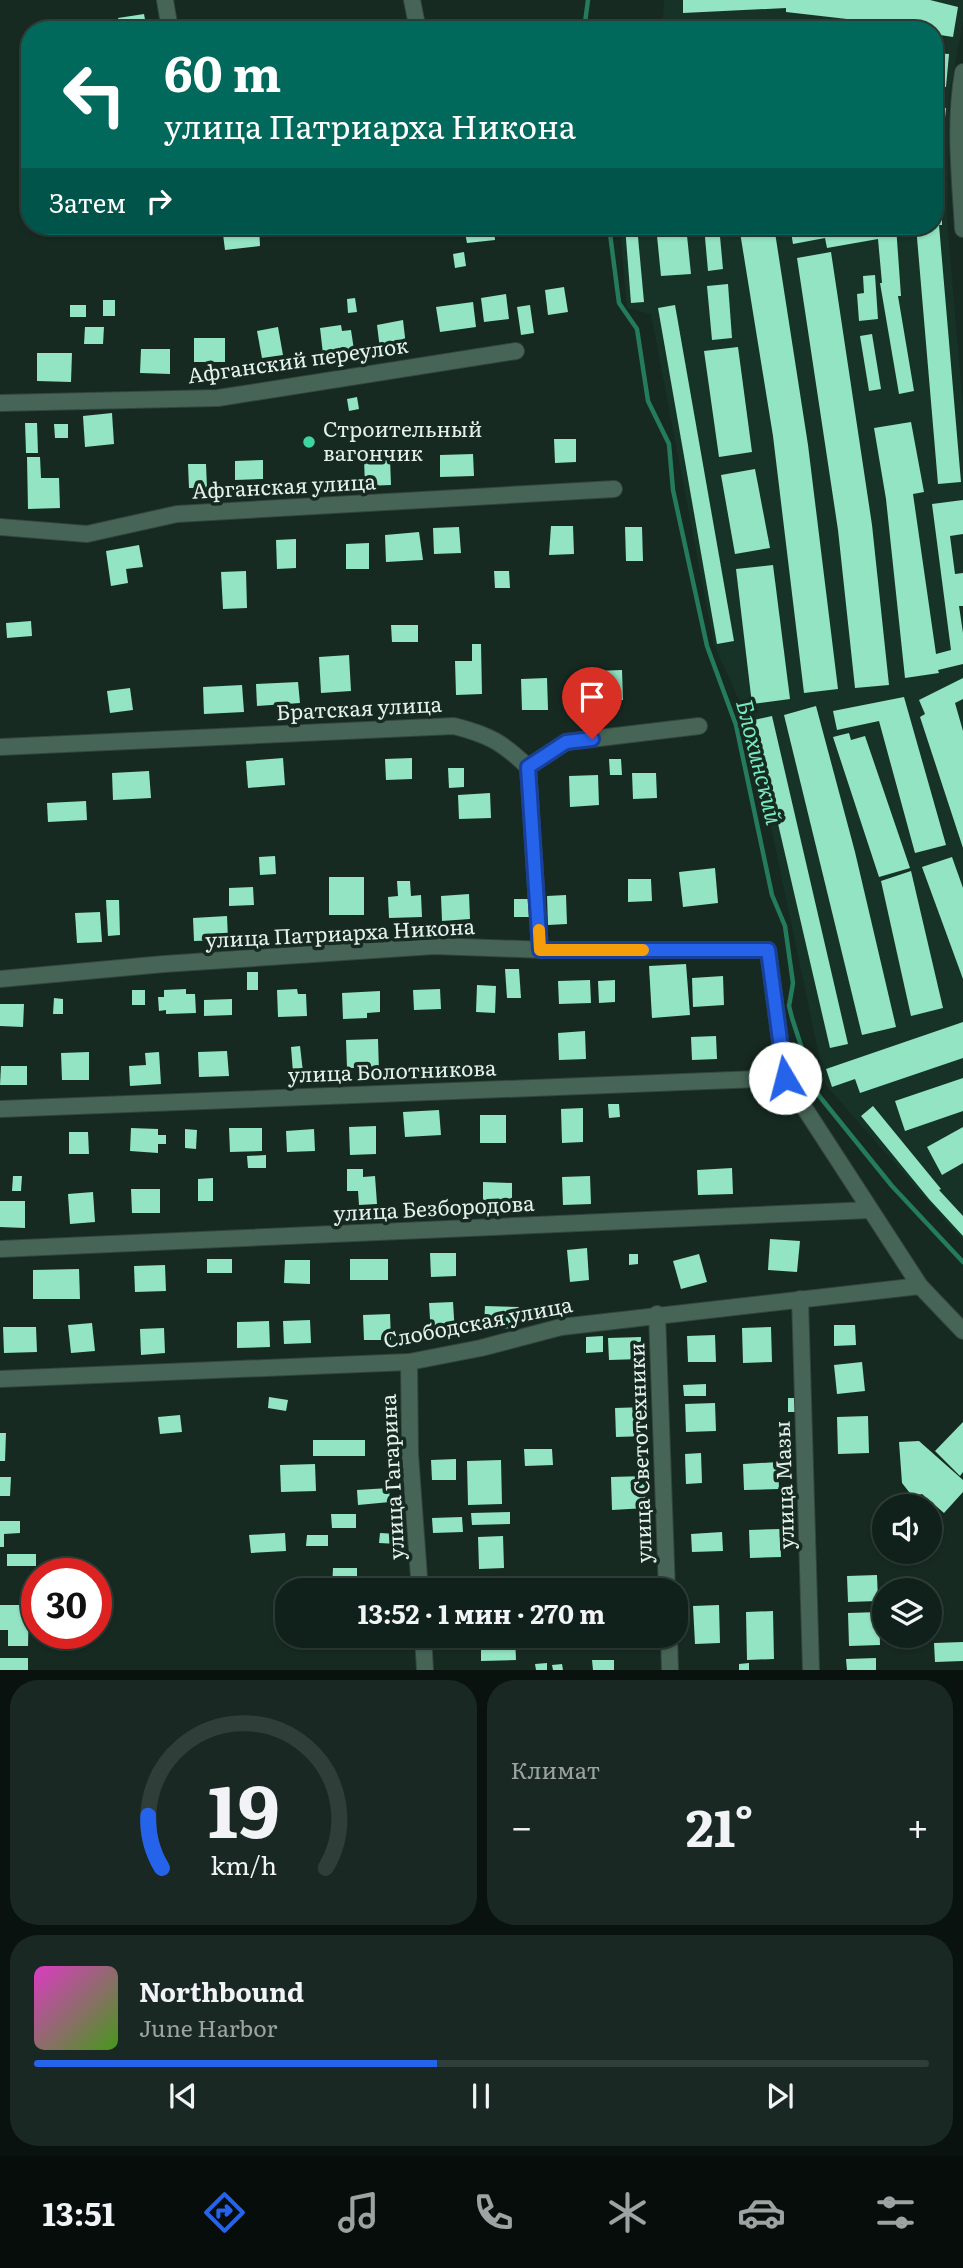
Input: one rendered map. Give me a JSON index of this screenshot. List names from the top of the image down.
{
  "streets": {
    "street": [
      "Афганский переулок",
      "Афганская улица",
      "Братская улица",
      "улица Патриарха Никона",
      "улица Болотникова",
      "улица Безбородова",
      "Слободская улица",
      "улица Светотехники",
      "улица Гагарина",
      "улица Мазы"
    ]
  },
  "crossings": [
    ["улица Патриарха Никона", "улица Болотникова"],
    ["Слободская улица", "улица Светотехники"],
    ["Слободская улица", "улица Гагарина"],
    ["Слободская улица", "улица Мазы"]
  ],
  "water": ["Блохинский"],
  "places": ["Строительный вагончик"],
  "page": {
    "turn": ["60 m", "улица Патриарха Никона"],
    "then": "Затем",
    "limit": "30",
    "trip": "13:52 · 1 мин · 270 m",
    "tile": "Климат",
    "heat": ["−", "21°", "+"],
    "song": ["Northbound", "June Harbor"],
    "tabs": "13:51",
    "gauge": ["19", "km/h"]
  }
}
